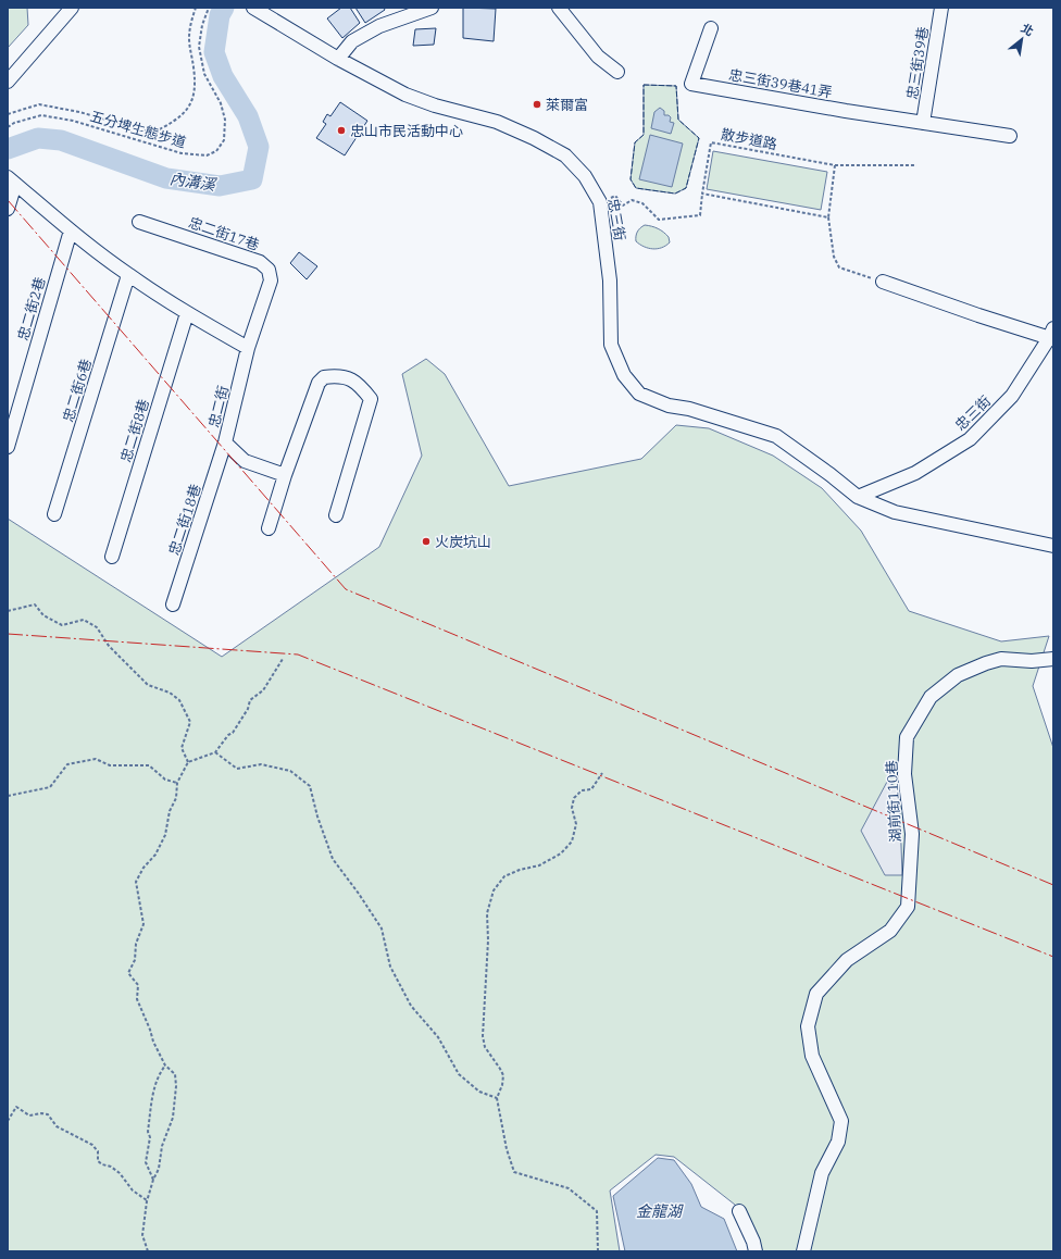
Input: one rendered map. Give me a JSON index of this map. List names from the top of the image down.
{
  "streets": {
    "street": [
      "忠三街39巷",
      "忠三街39巷41弄",
      "忠三街",
      "忠二街17巷",
      "忠二街2巷",
      "忠二街6巷",
      "忠二街",
      "忠二街8巷",
      "忠二街18巷",
      "湖前街110巷"
    ],
    "path": ["五分埤生態步道", "散步道路"]
  },
  "crossings": [
    ["忠三街39巷", "忠三街39巷41弄"],
    ["散步道路", "忠三街"],
    ["忠二街17巷", "忠二街"],
    ["忠二街", "忠二街18巷"]
  ],
  "water": ["內溝溪", "金龍湖"],
  "places": ["萊爾富", "忠山市民活動中心", "火炭坑山"],
  "north": "top right"
}
